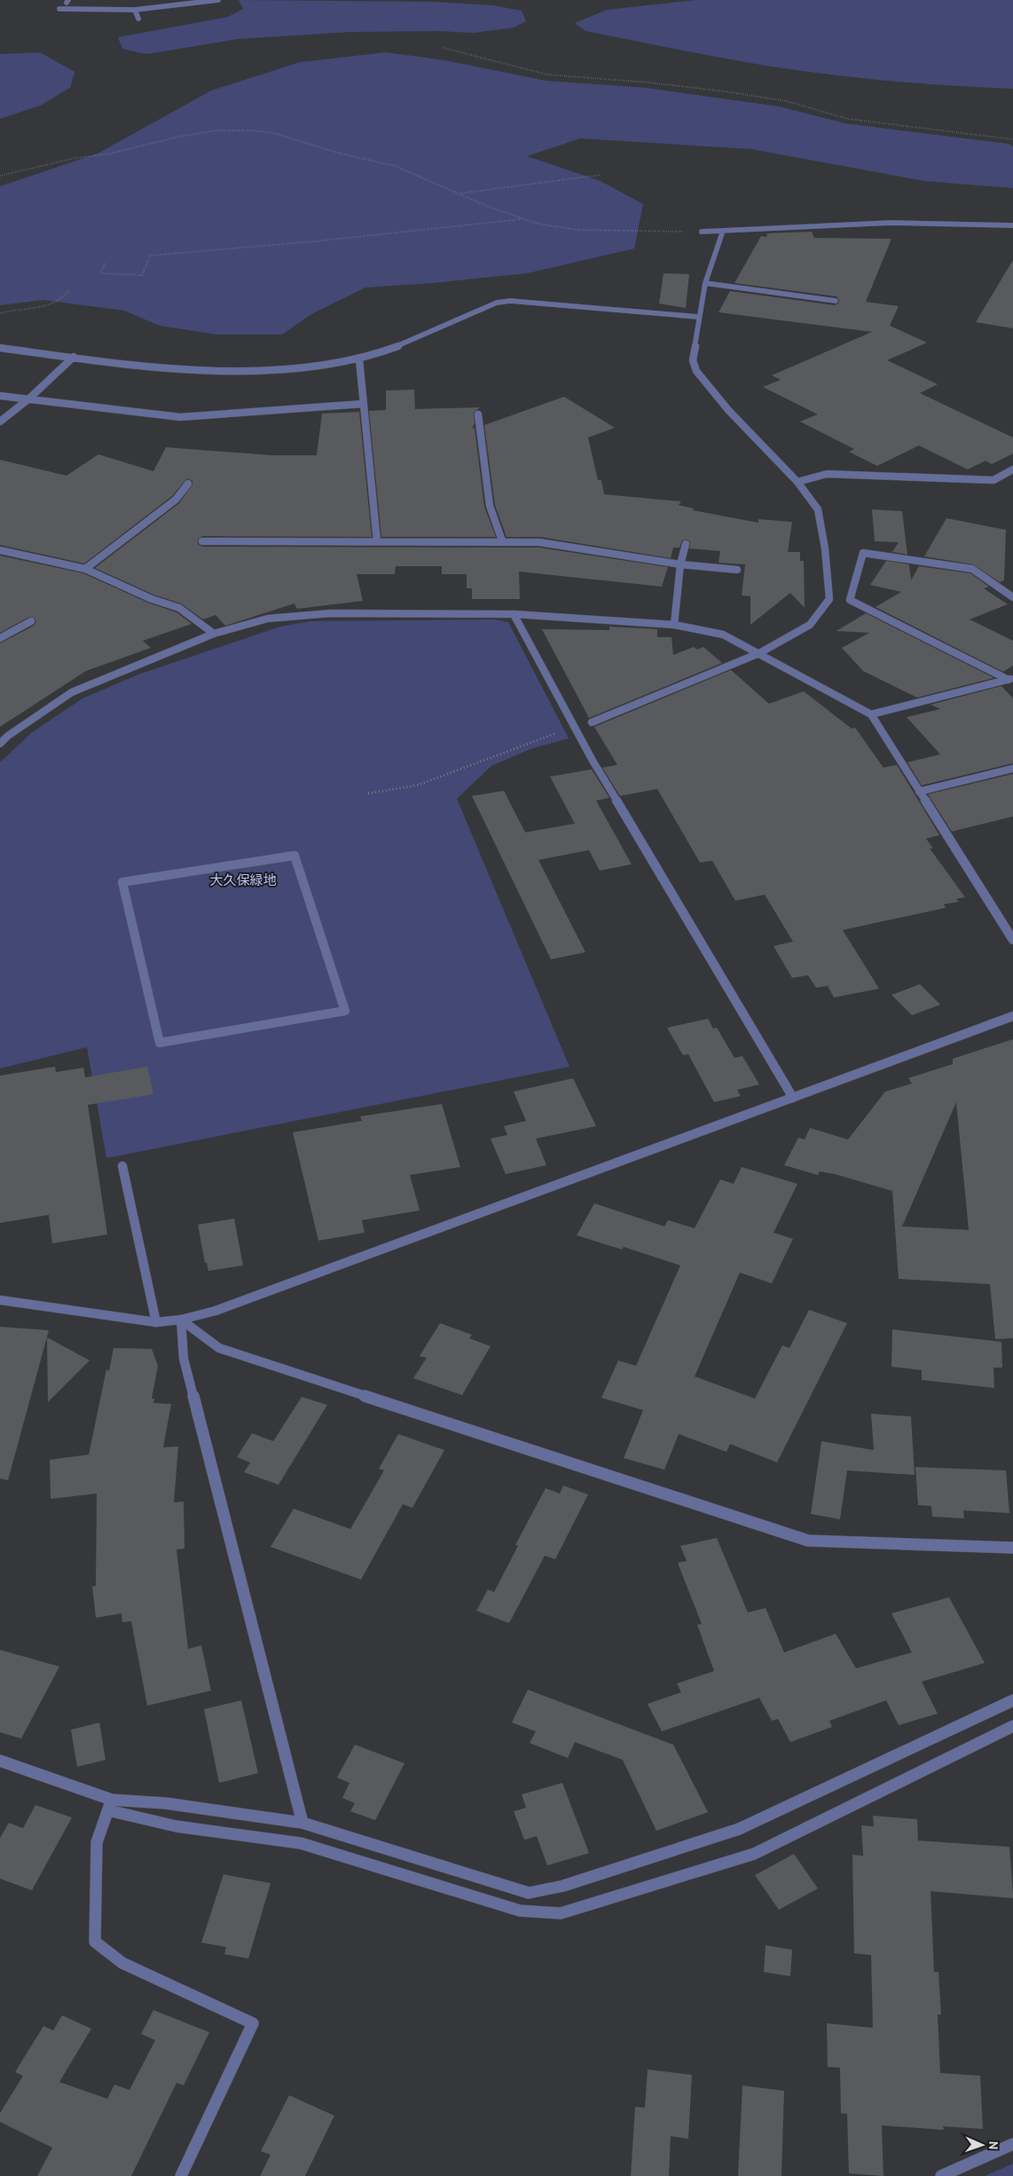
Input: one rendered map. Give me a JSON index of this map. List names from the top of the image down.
{
  "parks": ["大久保緑地"],
  "north": "right"
}
